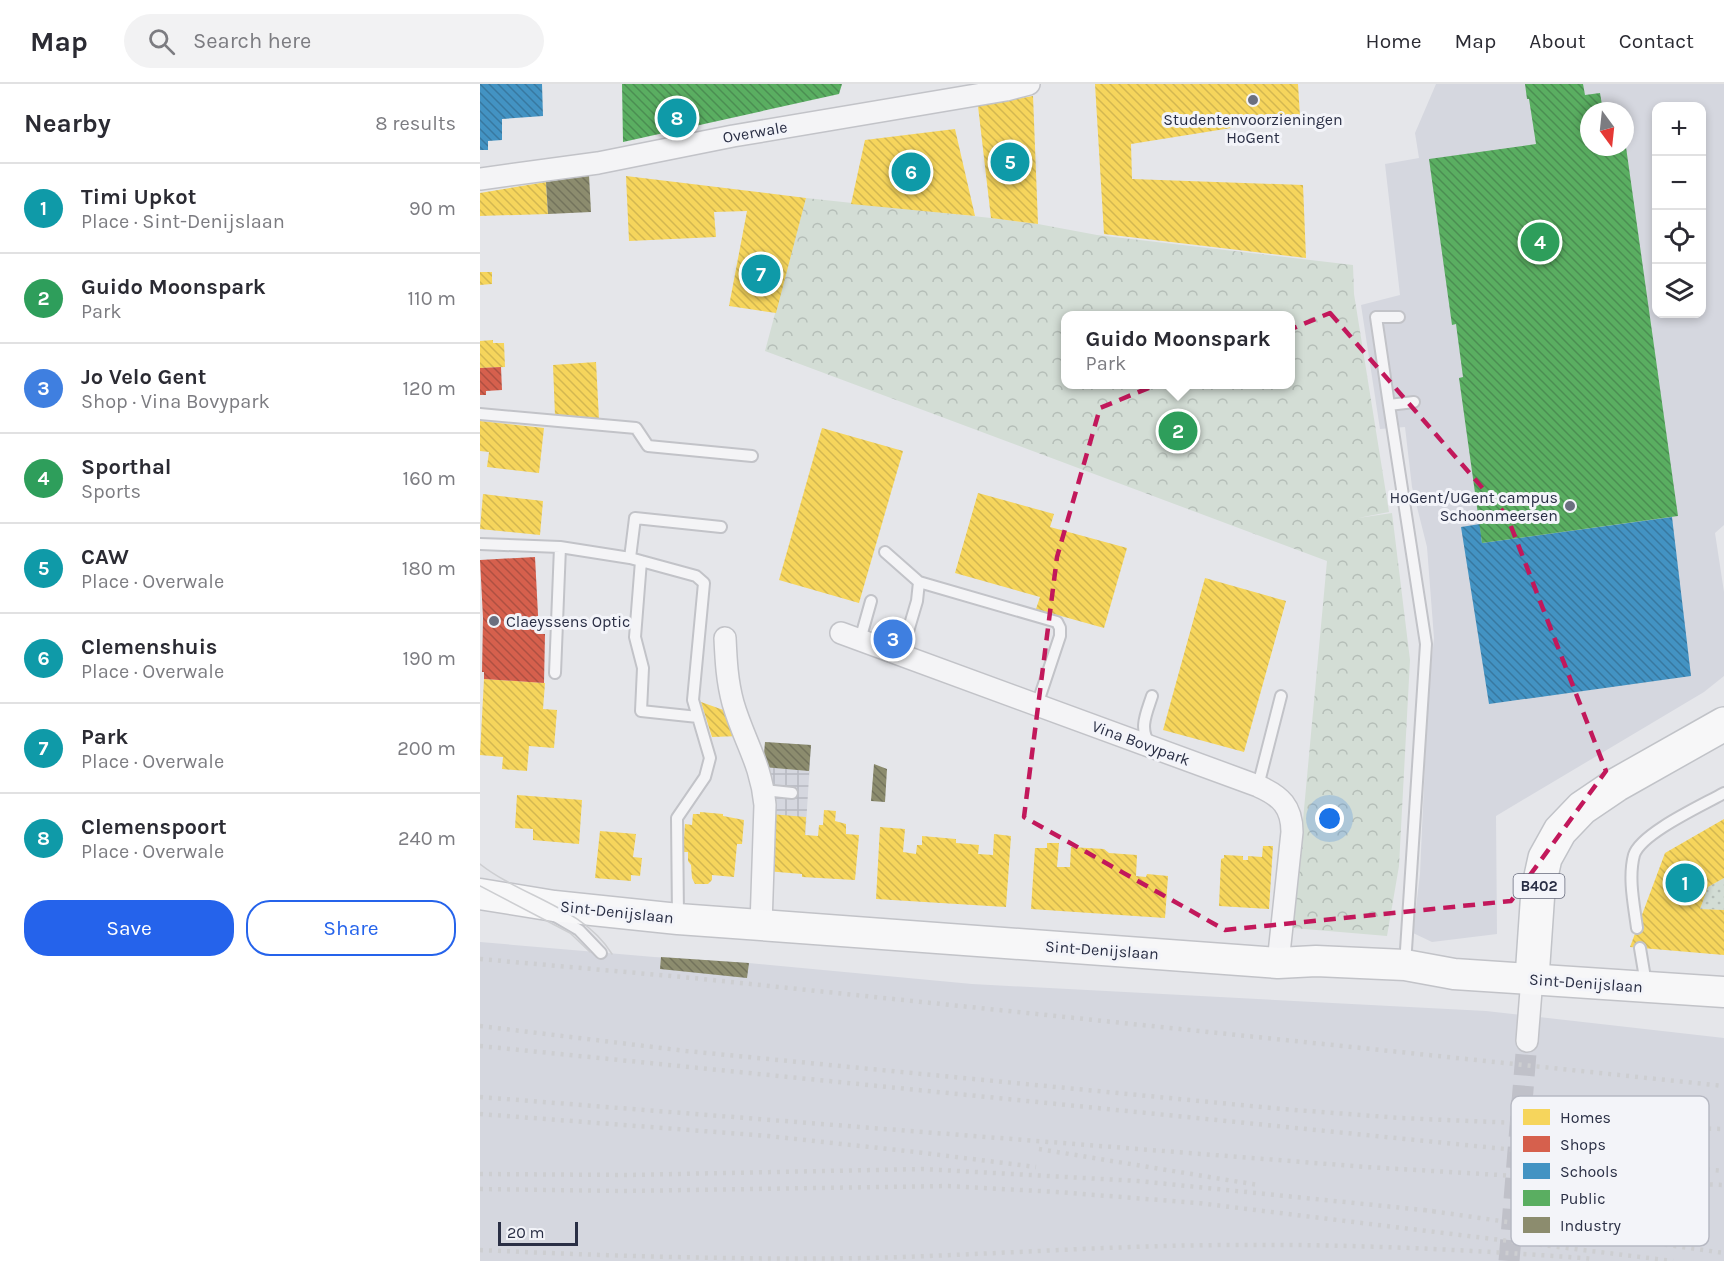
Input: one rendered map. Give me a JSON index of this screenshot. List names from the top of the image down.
{
  "streets": {
    "main road": ["B402"],
    "street": ["Overwale", "Vina Bovypark", "Sint-Denijslaan"]
  },
  "crossings": [
    ["Vina Bovypark", "Sint-Denijslaan"],
    ["B402", "Sint-Denijslaan"]
  ],
  "places": ["Studentenvoorzieningen HoGent", "HoGent/UGent campus Schoonmeersen", "Claeyssens Optic"],
  "legend": [
    "Homes",
    "Shops",
    "Schools",
    "Public",
    "Industry"
  ],
  "scale_bar": "20 m",
  "north": "bottom",
  "page": {
    "header": "Map",
    "search": "Search here",
    "nav": [
      "Home",
      "Map",
      "About",
      "Contact"
    ],
    "heading": ["Nearby", "8 results"],
    "pins": [
      "8",
      "5",
      "6",
      "4",
      "7",
      "2",
      "3",
      "1"
    ],
    "map_buttons": ["+", "−"],
    "list": [
      {
        "mark": "1",
        "name": "Timi Upkot",
        "note": "Place · Sint-Denijslaan",
        "value": "90 m"
      },
      {
        "mark": "2",
        "name": "Guido Moonspark",
        "note": "Park",
        "value": "110 m"
      },
      {
        "mark": "3",
        "name": "Jo Velo Gent",
        "note": "Shop · Vina Bovypark",
        "value": "120 m"
      },
      {
        "mark": "4",
        "name": "Sporthal",
        "note": "Sports",
        "value": "160 m"
      },
      {
        "mark": "5",
        "name": "CAW",
        "note": "Place · Overwale",
        "value": "180 m"
      },
      {
        "mark": "6",
        "name": "Clemenshuis",
        "note": "Place · Overwale",
        "value": "190 m"
      },
      {
        "mark": "7",
        "name": "Park",
        "note": "Place · Overwale",
        "value": "200 m"
      },
      {
        "mark": "8",
        "name": "Clemenspoort",
        "note": "Place · Overwale",
        "value": "240 m"
      }
    ],
    "popup": ["Guido Moonspark", "Park"],
    "buttons": ["Save", "Share"],
    "scale": "20 m"
  }
}
